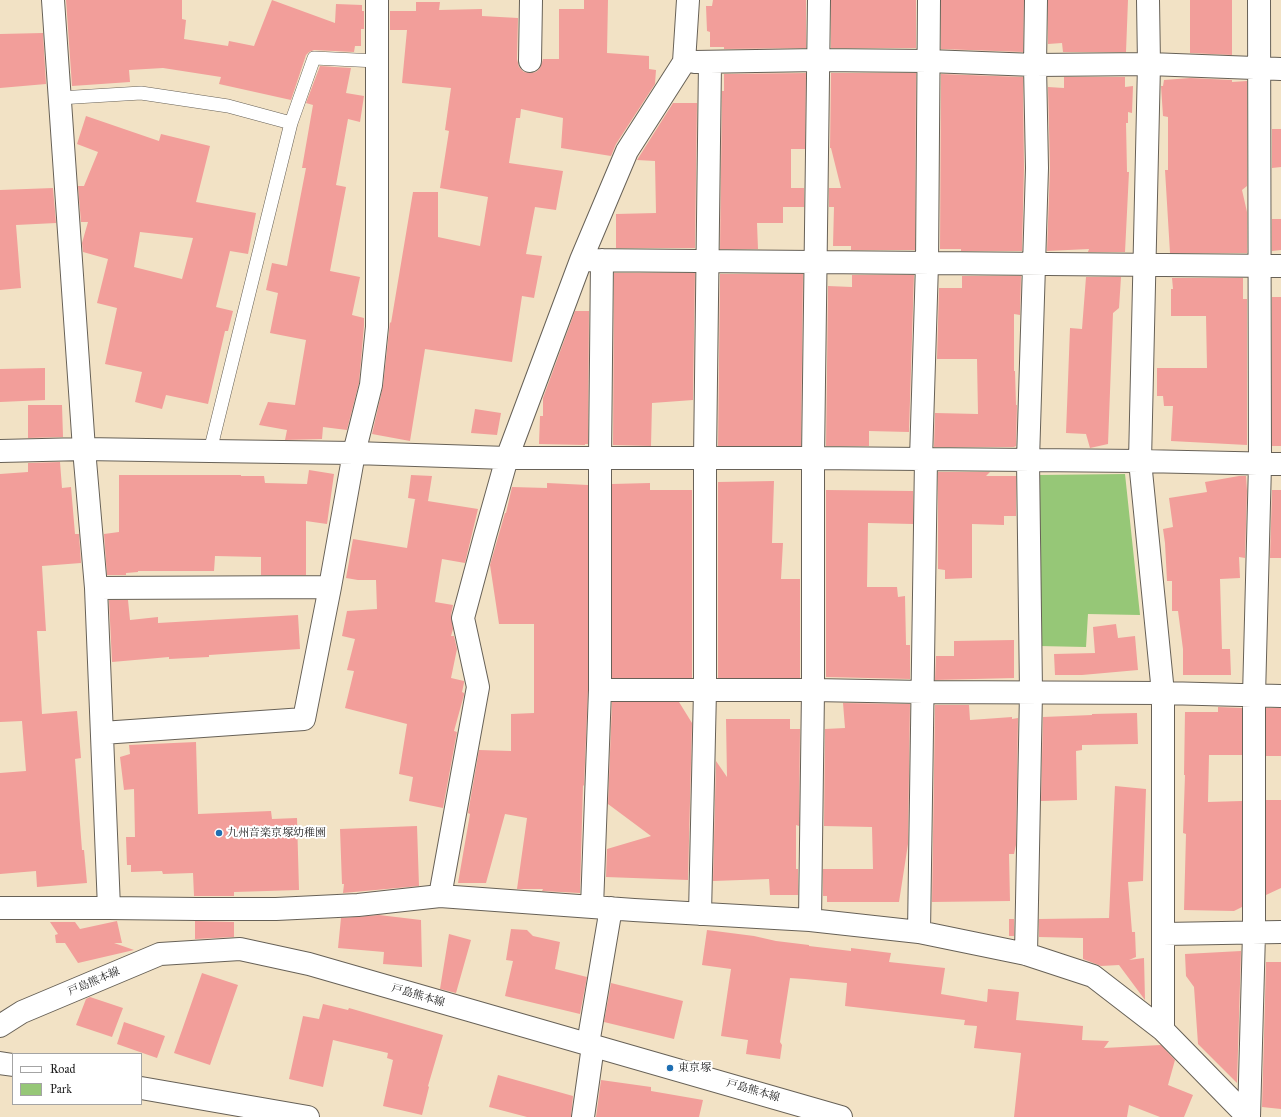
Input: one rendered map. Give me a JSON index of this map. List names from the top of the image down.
{
  "streets": {
    "street": ["戸島熊本線"]
  },
  "places": ["九州音楽京塚幼稚園", "東京塚"],
  "legend": ["Road", "Park"]
}
